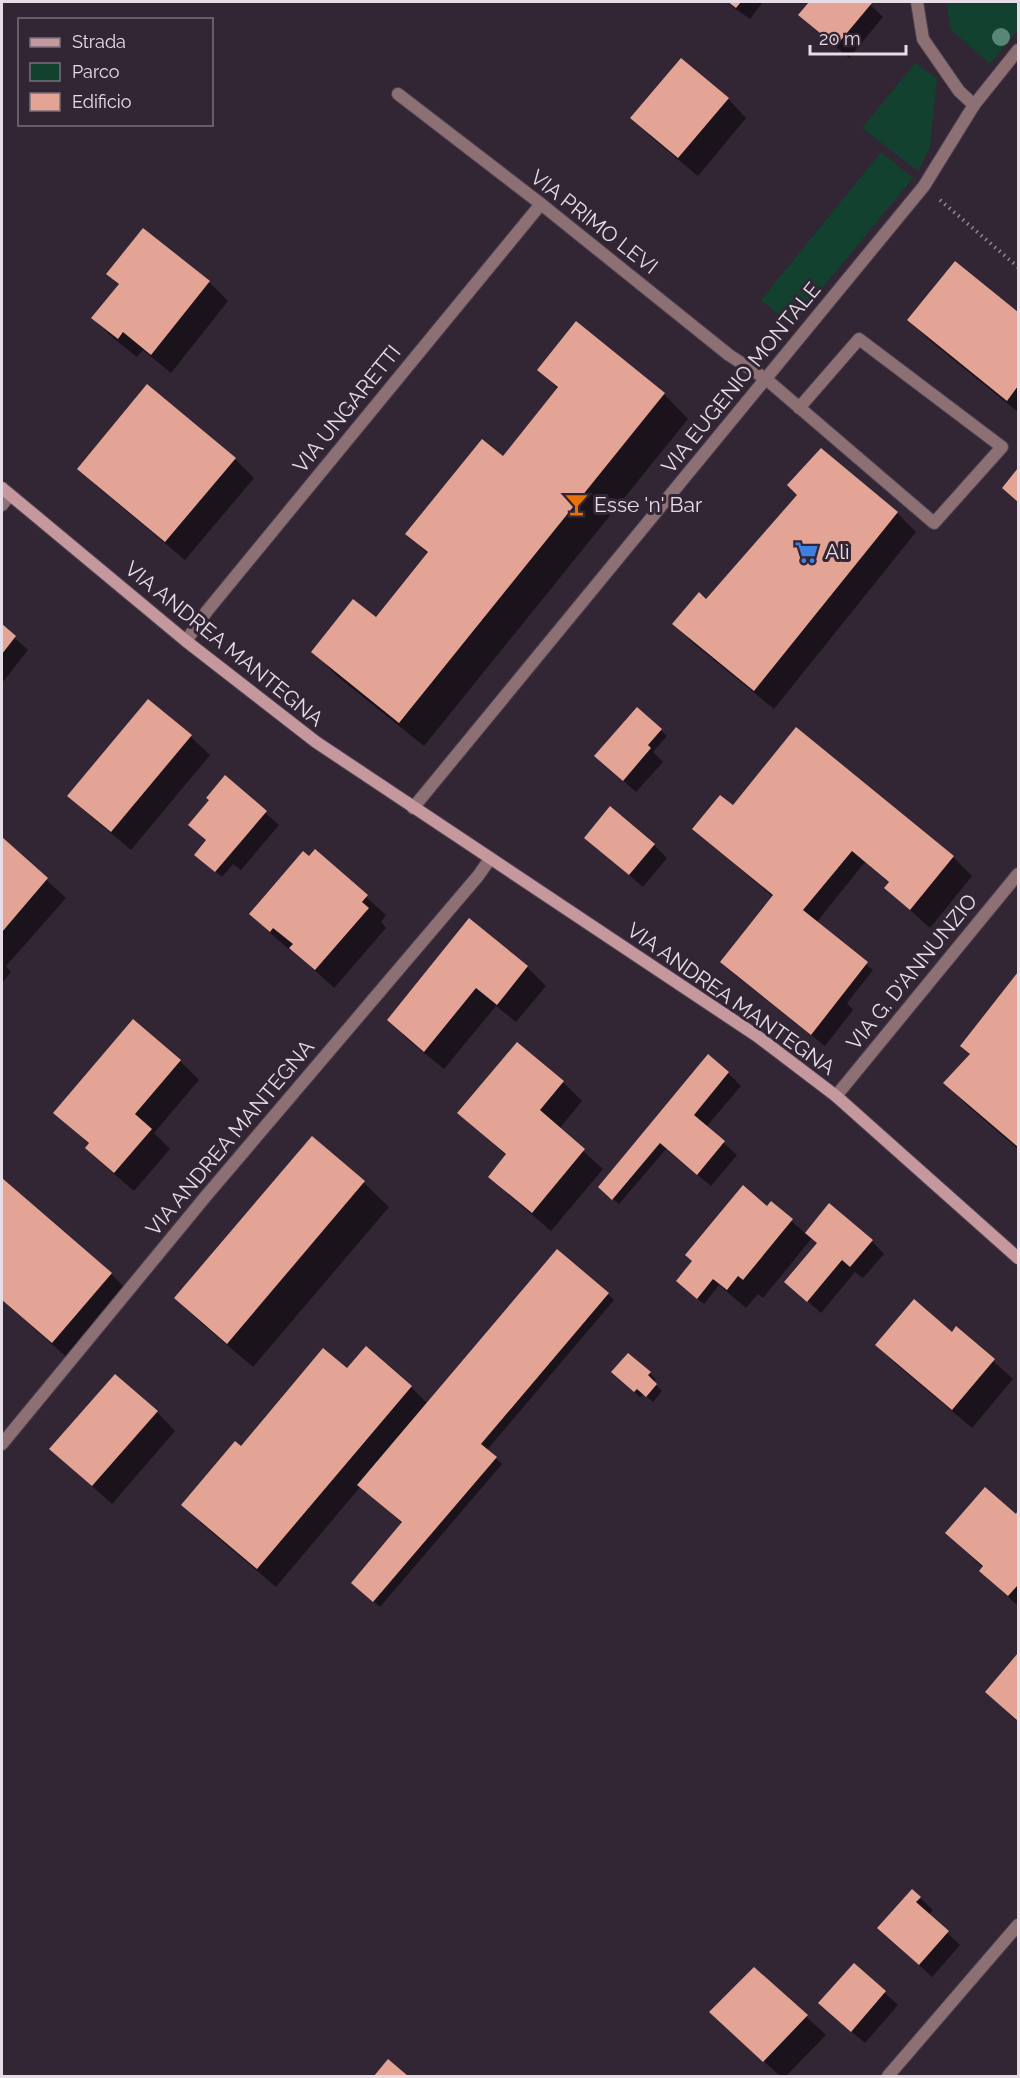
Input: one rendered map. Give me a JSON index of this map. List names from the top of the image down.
{
  "streets": {
    "main road": ["VIA ANDREA MANTEGNA"],
    "street": [
      "VIA PRIMO LEVI",
      "VIA EUGENIO MONTALE",
      "VIA UNGARETTI",
      "VIA G. D'ANNUNZIO"
    ]
  },
  "crossings": [
    ["VIA PRIMO LEVI", "VIA EUGENIO MONTALE"],
    ["VIA PRIMO LEVI", "VIA UNGARETTI"],
    ["VIA EUGENIO MONTALE", "VIA ANDREA MANTEGNA"],
    ["VIA UNGARETTI", "VIA ANDREA MANTEGNA"],
    ["VIA ANDREA MANTEGNA", "VIA G. D'ANNUNZIO"]
  ],
  "places": {
    "bar": ["Esse 'n' Bar"],
    "supermarket": ["Alì"]
  },
  "legend": ["Strada", "Parco", "Edificio"],
  "scale_bar": "20 m"
}
